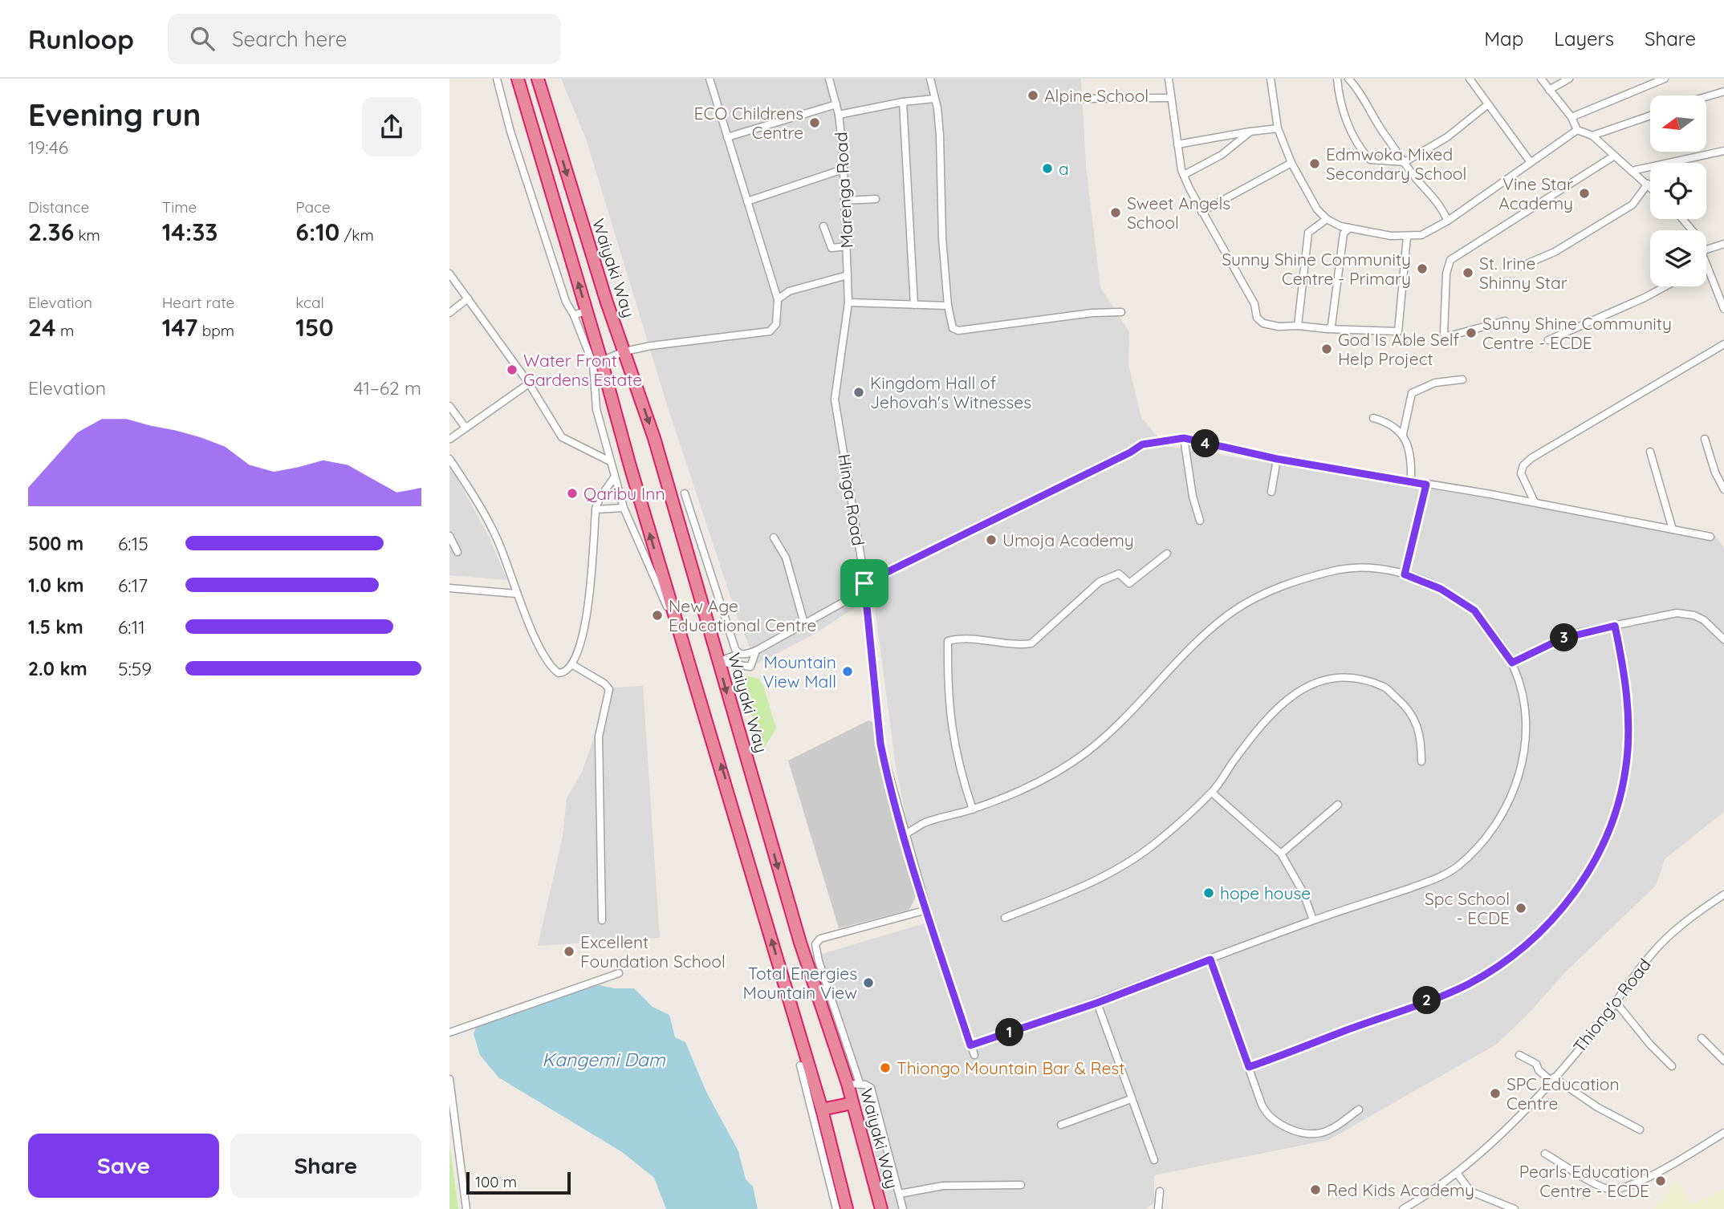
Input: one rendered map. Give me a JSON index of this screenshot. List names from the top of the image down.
{
  "streets": {
    "highway": ["Waiyaki Way"],
    "street": ["Marenga Road", "Hinga Road", "Thiong'o Road"]
  },
  "crossings": [
    ["Marenga Road", "Hinga Road"]
  ],
  "water": ["Kangemi Dam"],
  "places": [
    "Alpine School",
    "ECO Childrens Centre",
    "Edmwoka Mixed Secondary School",
    "a",
    "Vine Star Academy",
    "Sweet Angels School",
    "Sunny Shine Community Centre - Primary",
    "St. Irine Shinny Star",
    "Sunny Shine Community Centre - ECDE",
    "God Is Able Self Help Project",
    "Water Front Gardens Estate",
    "Kingdom Hall of Jehovah's Witnesses",
    "Qaribu Inn",
    "Umoja Academy",
    "New Age Educational Centre",
    "Mountain View Mall",
    "hope house",
    "Spc School - ECDE",
    "Excellent Foundation School",
    "Total Energies Mountain View",
    "Thiongo Mountain Bar & Rest",
    "SPC Education Centre",
    "Pearls Education Centre - ECDE",
    "Red Kids Academy"
  ],
  "scale_bar": "100 m",
  "north": "left",
  "page": {
    "header": "Runloop",
    "search": "Search here",
    "nav": ["Map", "Layers", "Share"],
    "heading": ["Evening run", "19:46"],
    "stats": [
      ["Distance", "2.36 km"],
      ["Time", "14:33"],
      ["Pace", "6:10 /km"],
      ["Elevation", "24 m"],
      ["Heart rate", "147 bpm"],
      ["kcal", "150"]
    ],
    "chart": ["Elevation", "41–62 m"],
    "pins": [
      "4",
      "3",
      "2",
      "1"
    ],
    "list": [
      {
        "name": "500 m",
        "note": "6:15"
      },
      {
        "name": "1.0 km",
        "note": "6:17"
      },
      {
        "name": "1.5 km",
        "note": "6:11"
      },
      {
        "name": "2.0 km",
        "note": "5:59"
      }
    ],
    "buttons": ["Save", "Share"],
    "scale": "100 m"
  }
}
